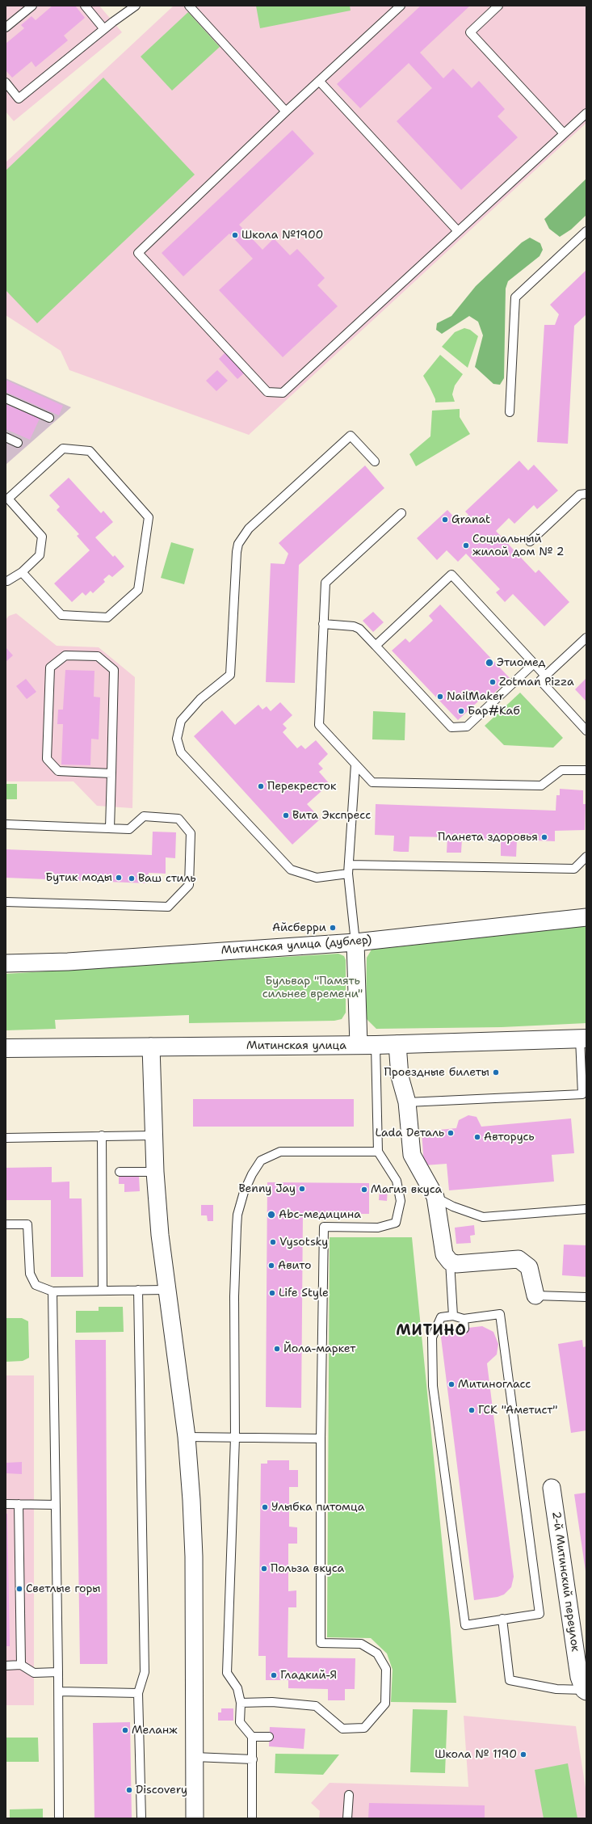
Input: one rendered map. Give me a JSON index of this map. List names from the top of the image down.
{
  "streets": {
    "main road": ["Митинская улица"],
    "street": ["Митинская улица (дублер)", "2-й Митинский переулок"]
  },
  "districts": ["МИТИНО"],
  "parks": ["Бульвар \"Память сильнее времени\""],
  "places": [
    "Школа №1900",
    "Granat",
    "Социальный жилой дом № 2",
    "Этиомед",
    "Zotman Pizza",
    "NailMaker",
    "Бар#Каб",
    "Перекресток",
    "Вита Экспресс",
    "Планета здоровья",
    "Бутик моды",
    "Ваш стиль",
    "Айсберри",
    "Проездные билеты",
    "Lada Dеталь",
    "Авторусь",
    "Benny Jay",
    "Магия вкуса",
    "Abc-медицина",
    "Vysotsky",
    "Авито",
    "Life Style",
    "Йола-маркет",
    "Митиногласс",
    "ГСК \"Аметист\"",
    "Улыбка питомца",
    "Польза вкуса",
    "Светлые горы",
    "Гладкий-Я",
    "Меланж",
    "Школа № 1190",
    "Discovery"
  ]
}
